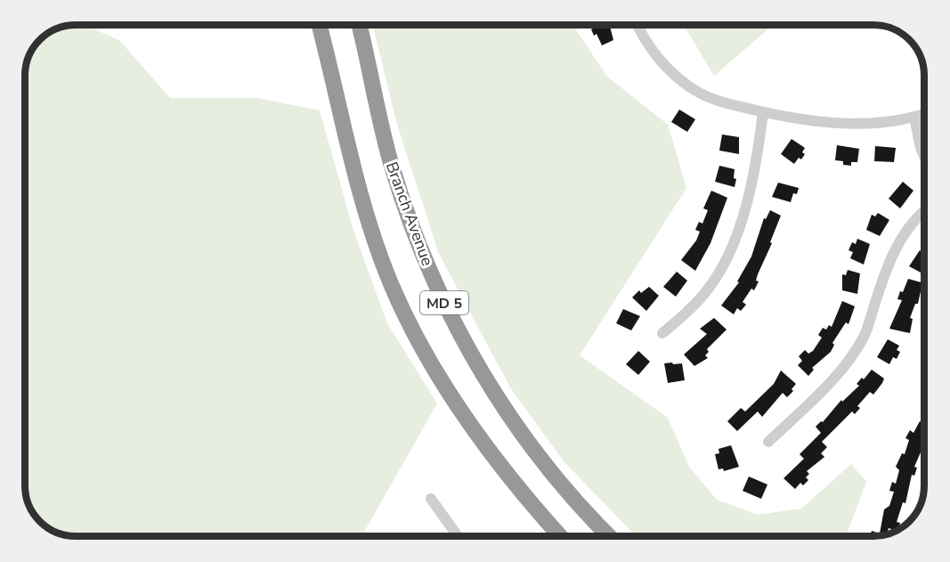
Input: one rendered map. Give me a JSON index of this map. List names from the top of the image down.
{
  "streets": {
    "highway": ["Branch Avenue", "MD 5"]
  }
}
